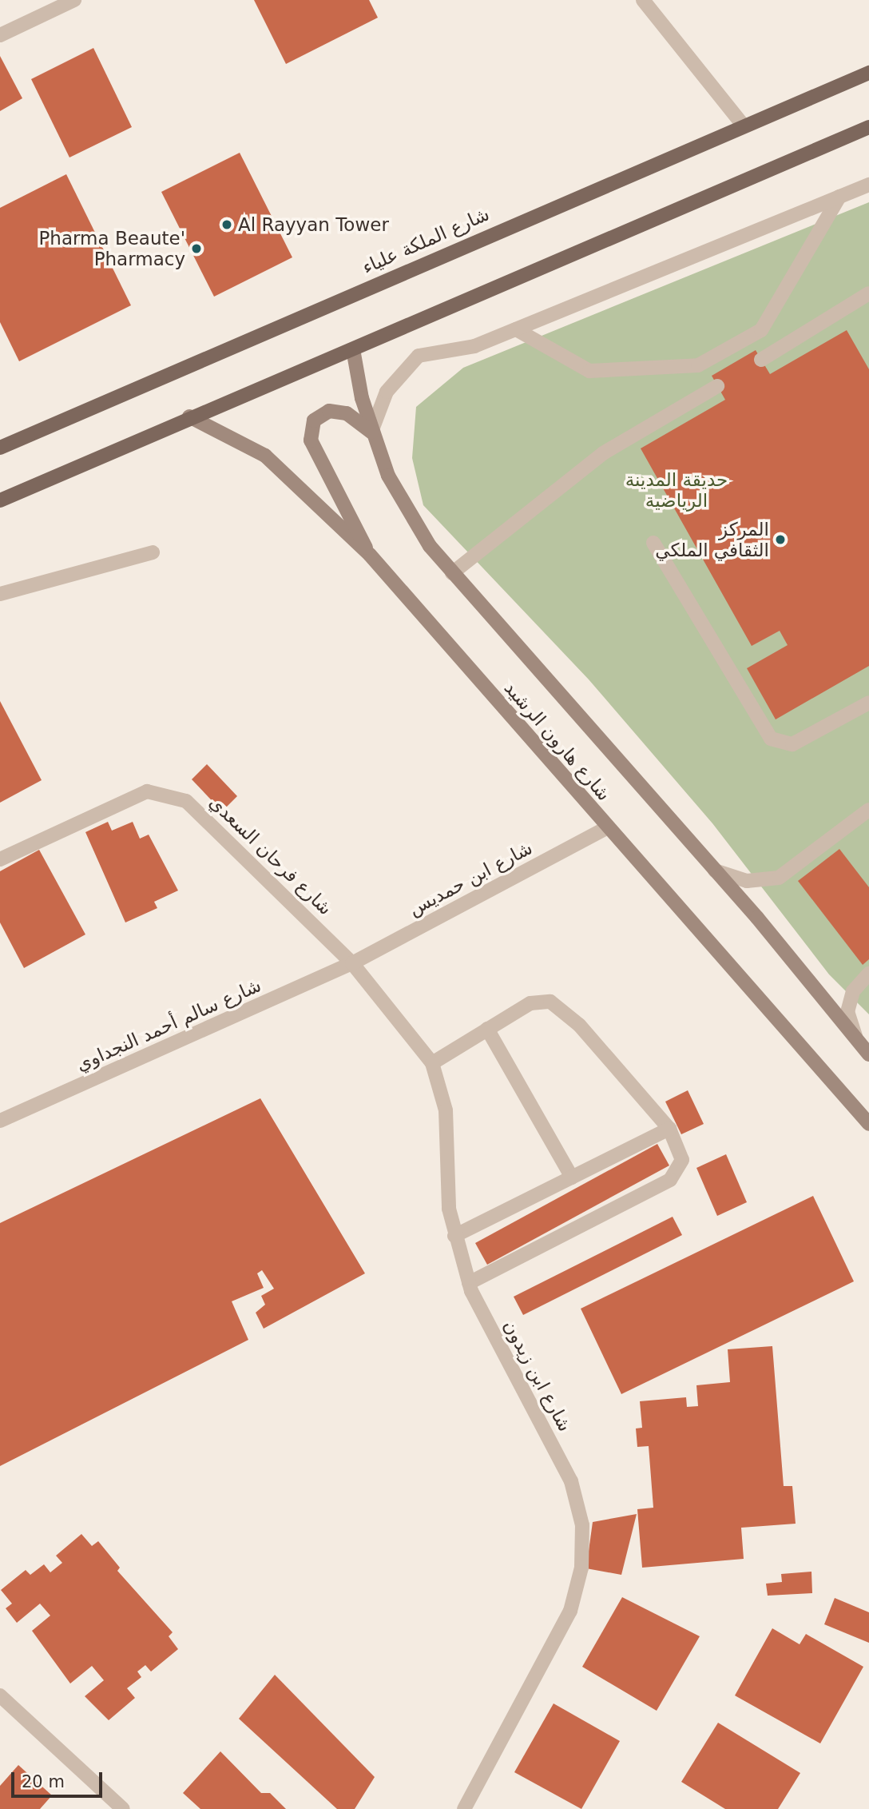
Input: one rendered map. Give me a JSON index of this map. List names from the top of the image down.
{
  "streets": {
    "main road": ["شارع الملكة علياء", "شارع هارون الرشيد"],
    "street": [
      "شارع فرحان السعدي",
      "شارع ابن حمديس",
      "شارع سالم أحمد النجداوي",
      "شارع ابن زيدون"
    ]
  },
  "crossings": [
    ["شارع هارون الرشيد", "شارع ابن حمديس"],
    ["شارع فرحان السعدي", "شارع ابن حمديس"],
    ["شارع فرحان السعدي", "شارع سالم أحمد النجداوي"],
    ["شارع فرحان السعدي", "شارع ابن زيدون"],
    ["شارع ابن حمديس", "شارع سالم أحمد النجداوي"],
    ["شارع ابن حمديس", "شارع ابن زيدون"],
    ["شارع سالم أحمد النجداوي", "شارع ابن زيدون"]
  ],
  "parks": ["حديقة المدينة الرياضية"],
  "places": ["Al Rayyan Tower", "Pharma Beaute' Pharmacy", "المركز الثقافي الملكي"],
  "scale_bar": "20 m"
}
